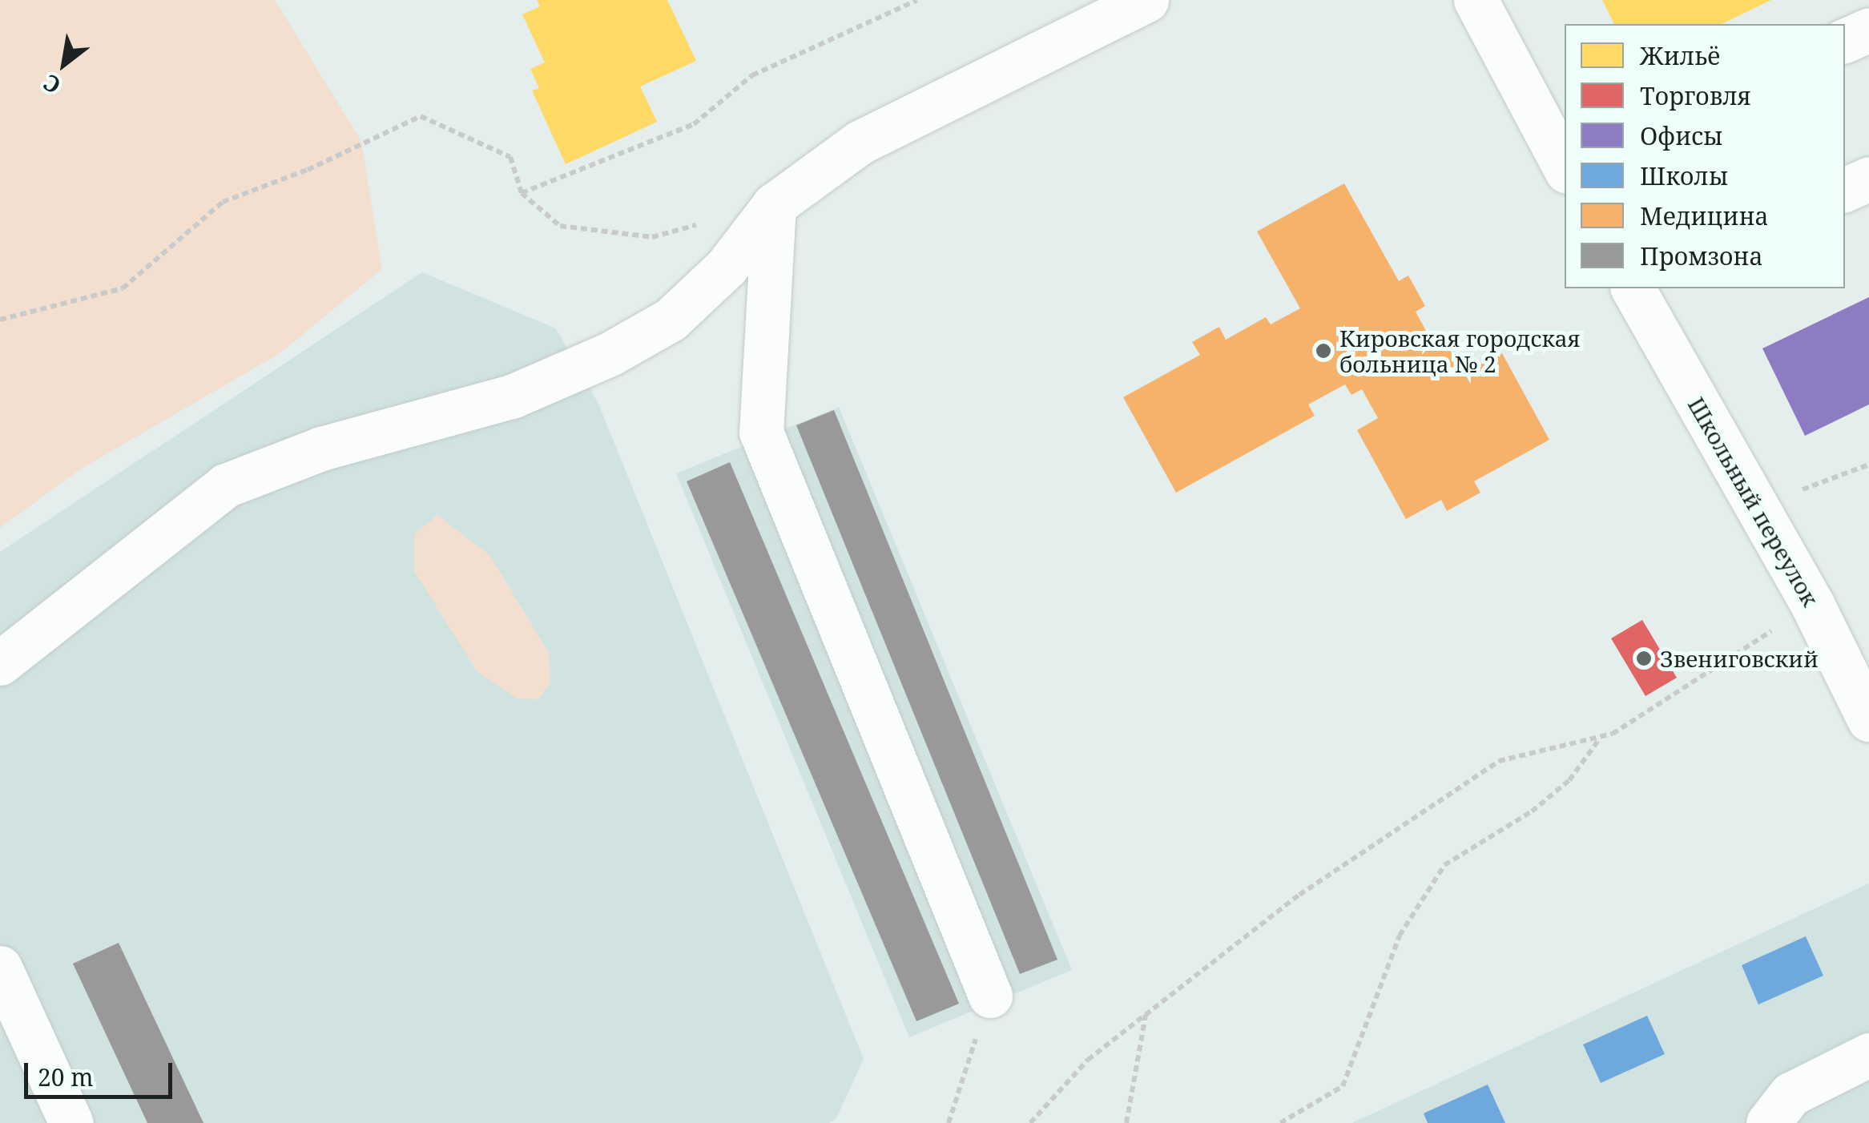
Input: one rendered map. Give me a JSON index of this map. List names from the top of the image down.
{
  "streets": {
    "street": ["Школьный переулок"]
  },
  "places": ["Кировская городская больница № 2", "Звениговский"],
  "legend": [
    "Жильё",
    "Торговля",
    "Офисы",
    "Школы",
    "Медицина",
    "Промзона"
  ],
  "scale_bar": "20 m",
  "north": "bottom left"
}
